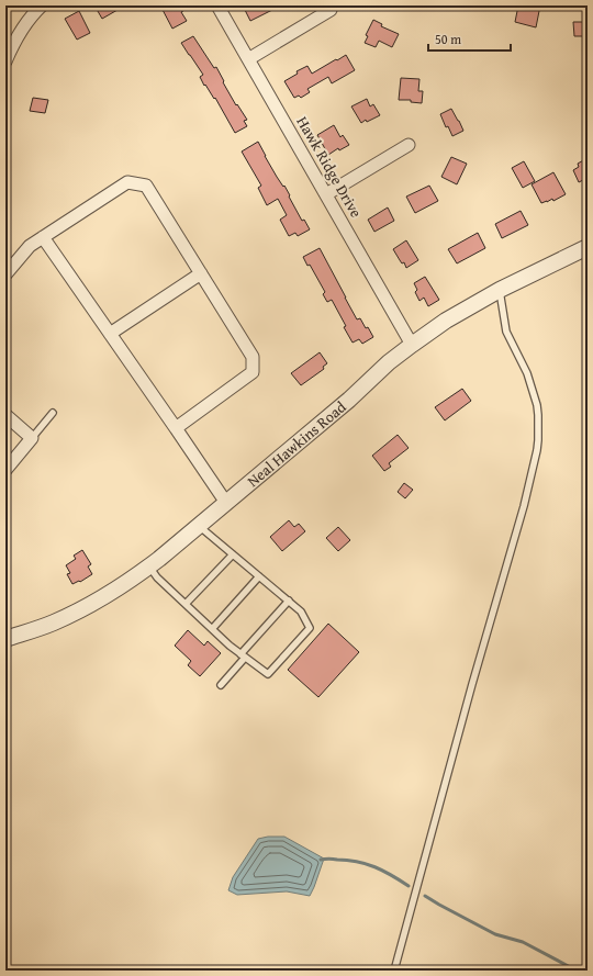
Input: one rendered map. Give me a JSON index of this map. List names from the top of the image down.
{
  "streets": {
    "street": ["Hawk Ridge Drive", "Neal Hawkins Road"]
  },
  "crossings": [
    ["Hawk Ridge Drive", "Neal Hawkins Road"]
  ],
  "scale_bar": "50 m"
}
